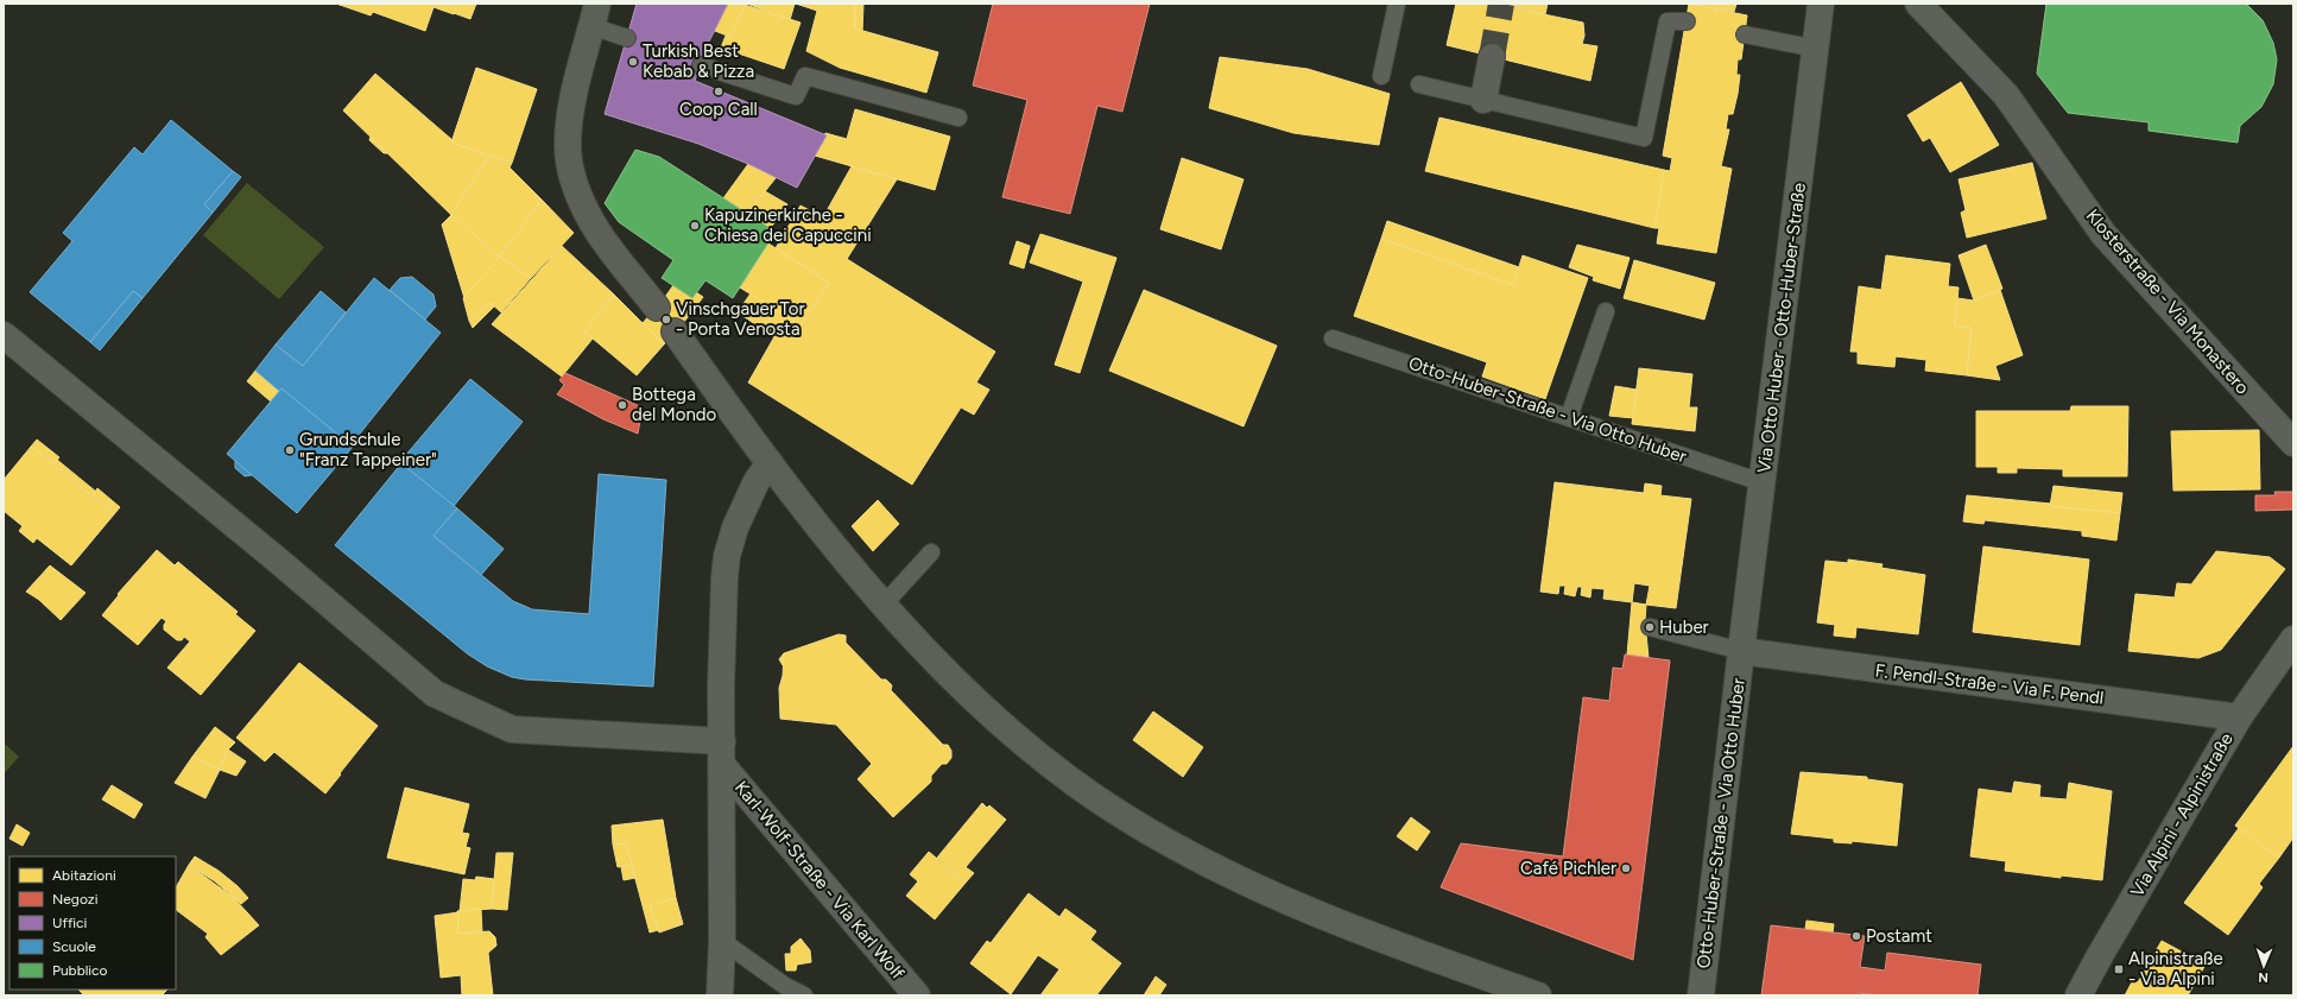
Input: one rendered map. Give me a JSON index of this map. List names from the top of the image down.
{
  "streets": {
    "street": [
      "Klosterstraße - Via Monastero",
      "Via Otto Huber - Otto-Huber-Straße",
      "Otto-Huber-Straße - Via Otto Huber",
      "F. Pendl-Straße - Via F. Pendl",
      "Via Alpini - Alpinistraße",
      "Karl-Wolf-Straße - Via Karl Wolf"
    ]
  },
  "crossings": [
    ["Via Otto Huber - Otto-Huber-Straße", "Otto-Huber-Straße - Via Otto Huber"],
    ["Via Otto Huber - Otto-Huber-Straße", "F. Pendl-Straße - Via F. Pendl"],
    ["Otto-Huber-Straße - Via Otto Huber", "F. Pendl-Straße - Via F. Pendl"],
    ["F. Pendl-Straße - Via F. Pendl", "Via Alpini - Alpinistraße"]
  ],
  "places": {
    "other": [
      "Turkish Best Kebab & Pizza",
      "Coop Call",
      "Kapuzinerkirche - Chiesa dei Capuccini",
      "Vinschgauer Tor - Porta Venosta",
      "Bottega del Mondo",
      "Grundschule \"Franz Tappeiner\"",
      "Huber",
      "Café Pichler",
      "Postamt"
    ],
    "transit": ["Alpinistraße - Via Alpini"]
  },
  "legend": [
    "Abitazioni",
    "Negozi",
    "Uffici",
    "Scuole",
    "Pubblico"
  ],
  "north": "bottom"
}
